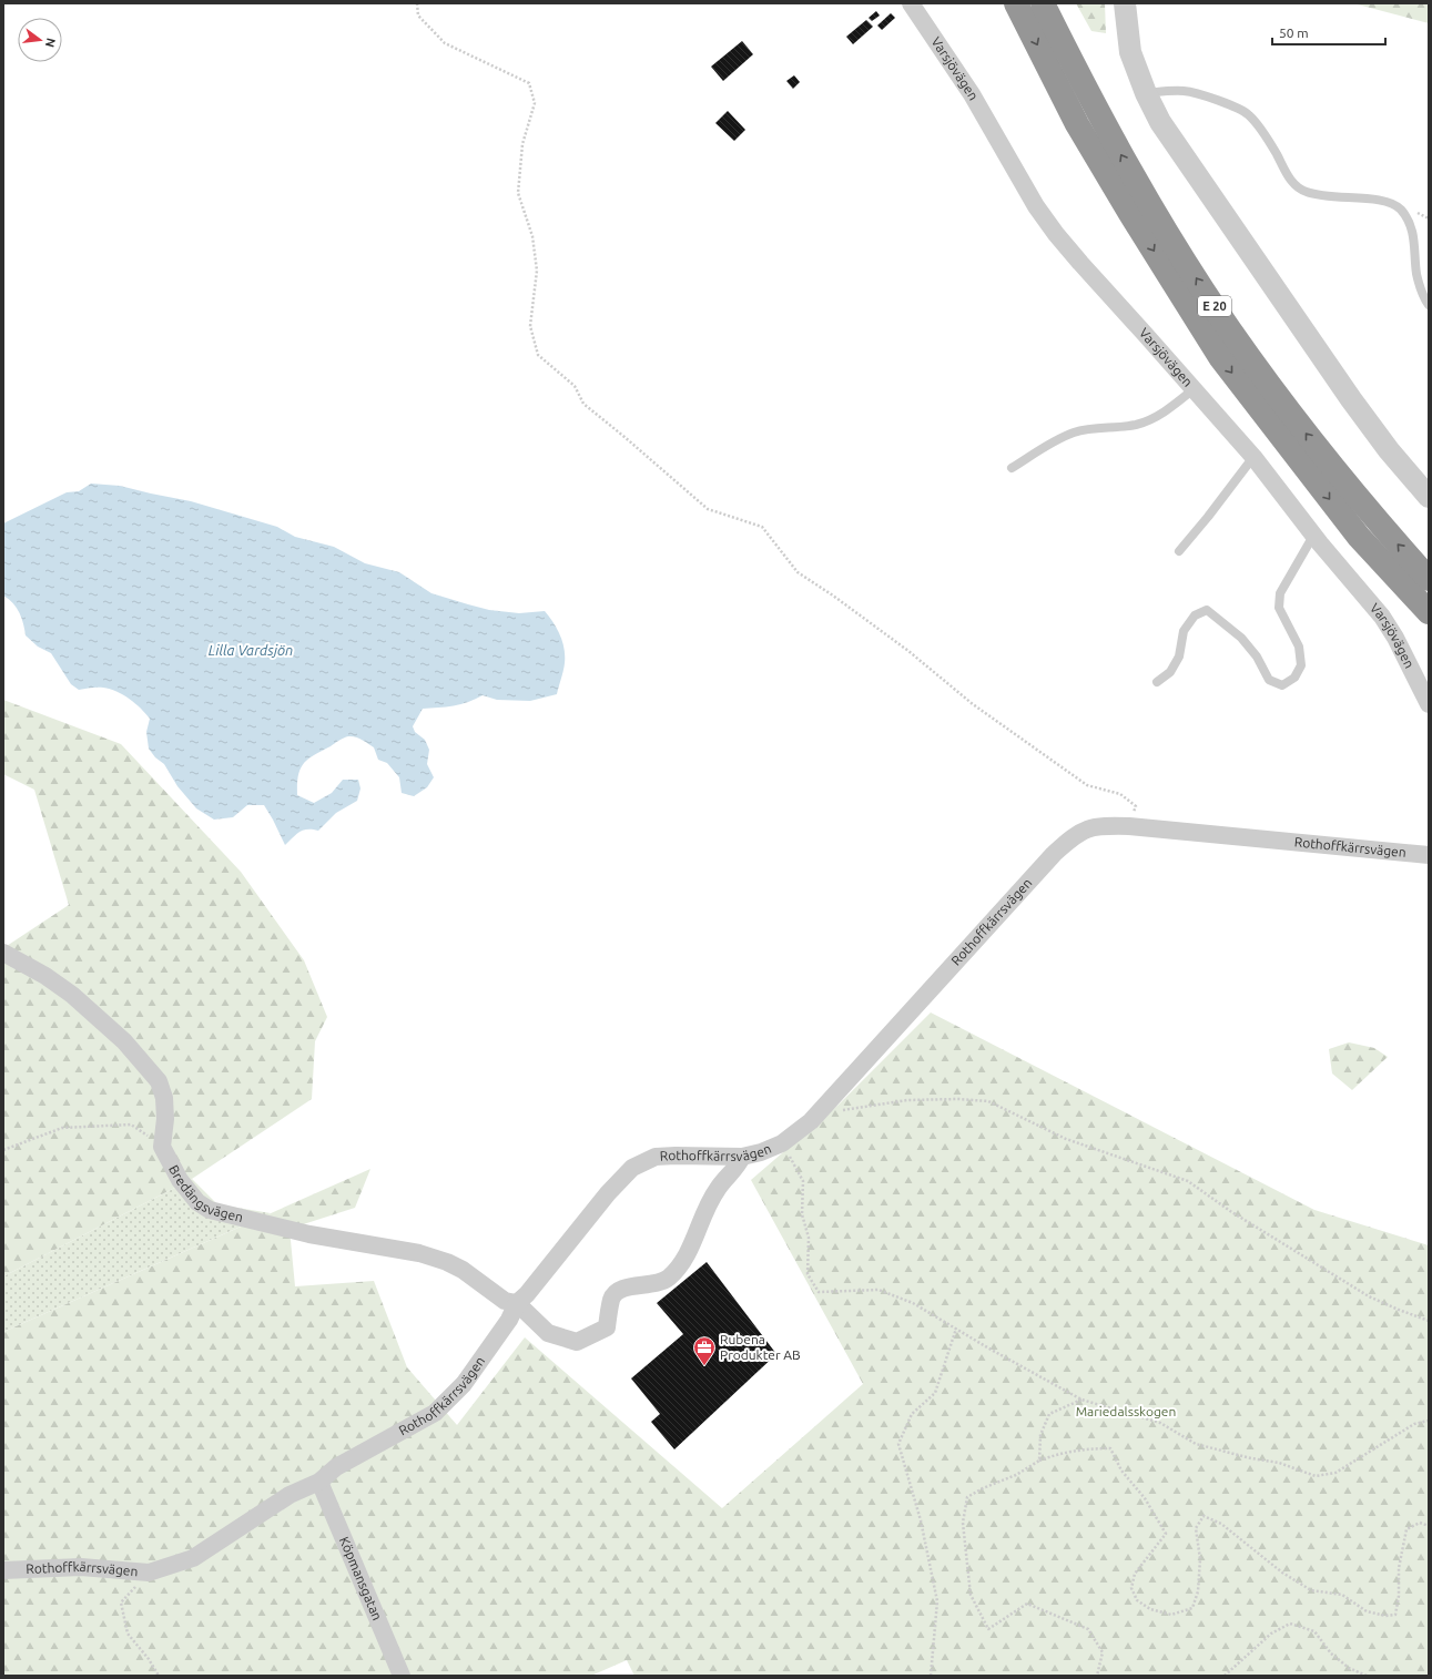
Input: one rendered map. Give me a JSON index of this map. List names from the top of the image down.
{
  "streets": {
    "highway": ["E 20"],
    "street": [
      "Varsjövägen",
      "Rothoffkärrsvägen",
      "Bredängsvägen",
      "Köpmansgatan"
    ]
  },
  "crossings": [
    ["Rothoffkärrsvägen", "Bredängsvägen"],
    ["Rothoffkärrsvägen", "Köpmansgatan"]
  ],
  "water": ["Lilla Vardsjön"],
  "parks": ["Mariedalsskogen"],
  "places": {
    "office": ["Rubena Produkter AB"]
  },
  "scale_bar": "50 m",
  "north": "right"
}
